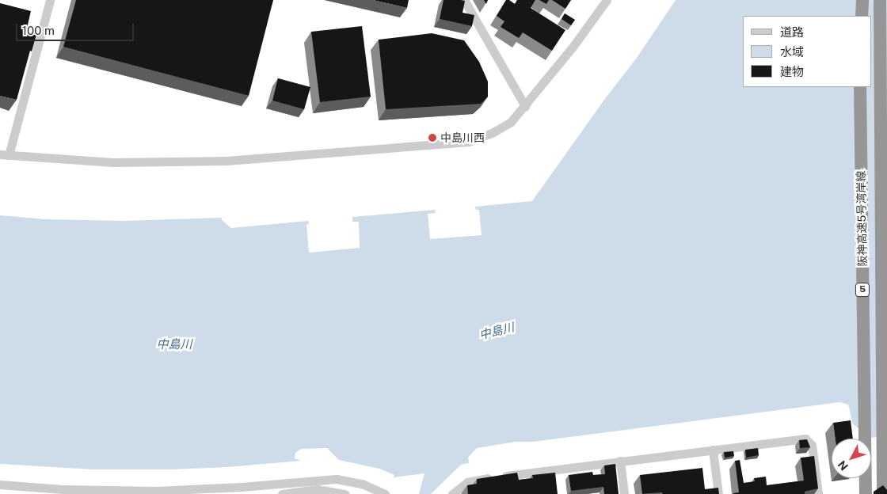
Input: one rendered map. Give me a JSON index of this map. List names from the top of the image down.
{
  "streets": {
    "highway": ["阪神高速5号湾岸線", "5"]
  },
  "water": ["中島川"],
  "places": ["中島川西"],
  "legend": ["道路", "水域", "建物"],
  "scale_bar": "100 m",
  "north": "bottom left"
}
